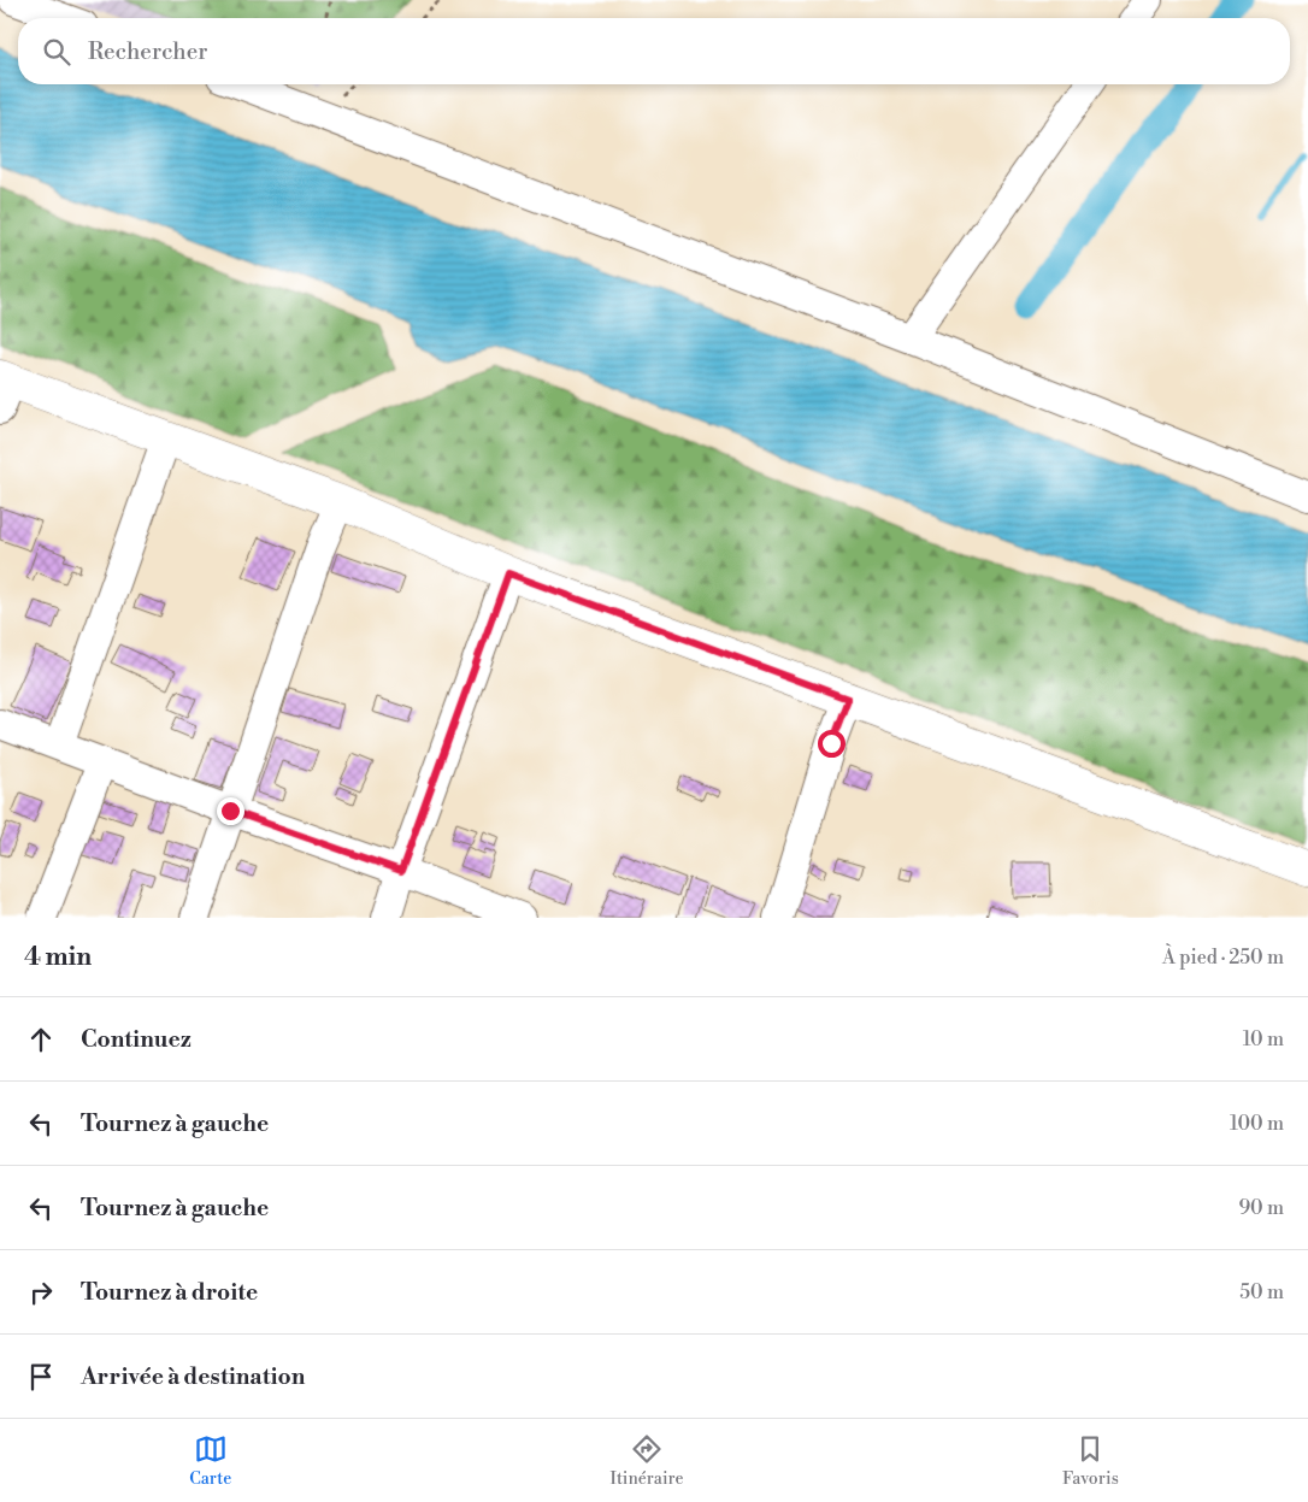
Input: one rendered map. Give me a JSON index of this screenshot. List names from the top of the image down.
{
  "page": {
    "search": "Rechercher",
    "heading": ["4 min", "À pied · 250 m"],
    "list": [
      ["Continuez", "10 m"],
      ["Tournez à gauche", "100 m"],
      ["Tournez à gauche", "90 m"],
      ["Tournez à droite", "50 m"],
      "Arrivée à destination"
    ],
    "nav": ["Carte", "Itinéraire", "Favoris"]
  }
}
